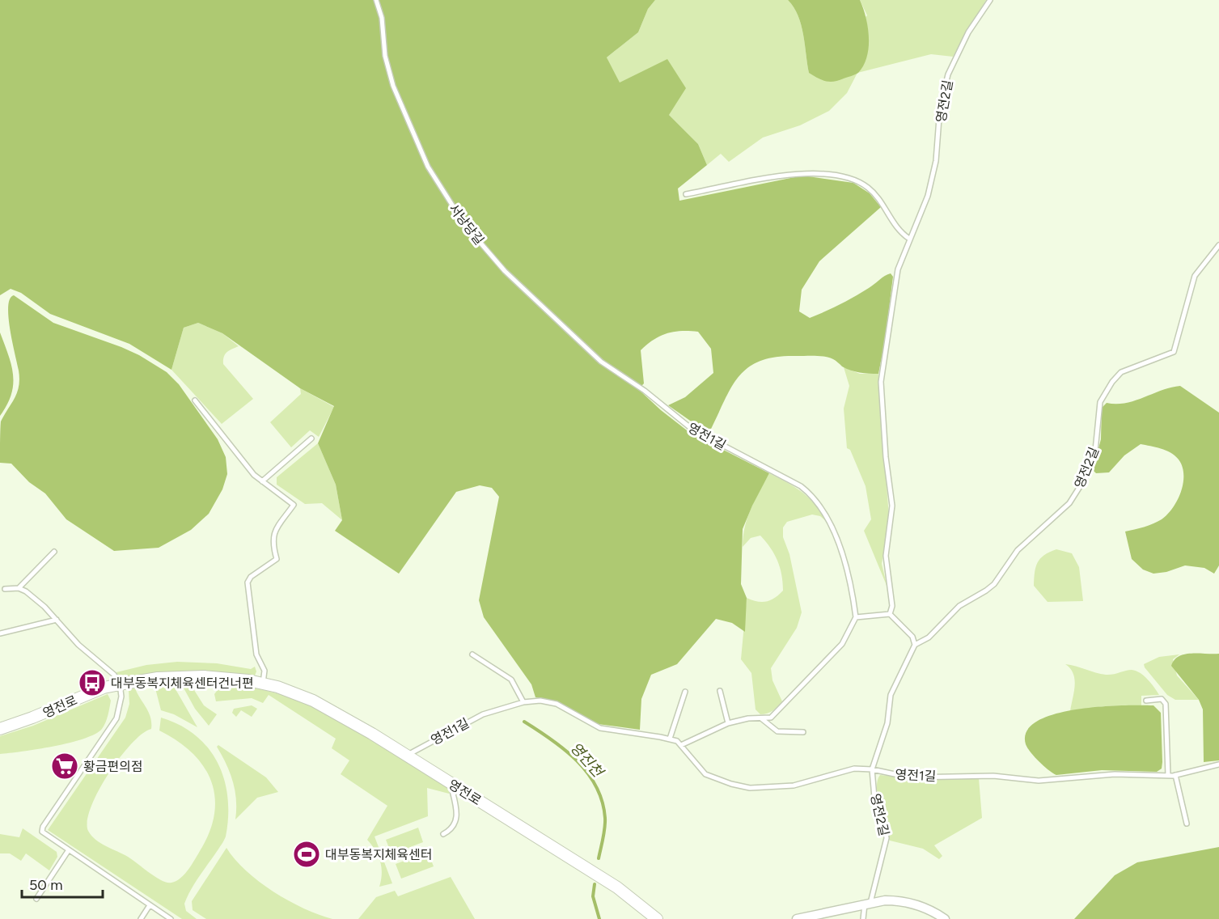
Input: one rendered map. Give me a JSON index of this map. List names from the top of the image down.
{
  "streets": {
    "street": ["영전로"],
    "lane": ["영전2길", "서낭당길", "영전1길"]
  },
  "crossings": [
    ["영전2길", "영전1길"],
    ["서낭당길", "영전1길"],
    ["영전1길", "영전로"]
  ],
  "water": ["영진천"],
  "places": {
    "bus stop": ["대부동복지체육센터건너편"],
    "supermarket": ["황금편의점"],
    "sports": ["대부동복지체육센터"]
  },
  "scale_bar": "50 m"
}
